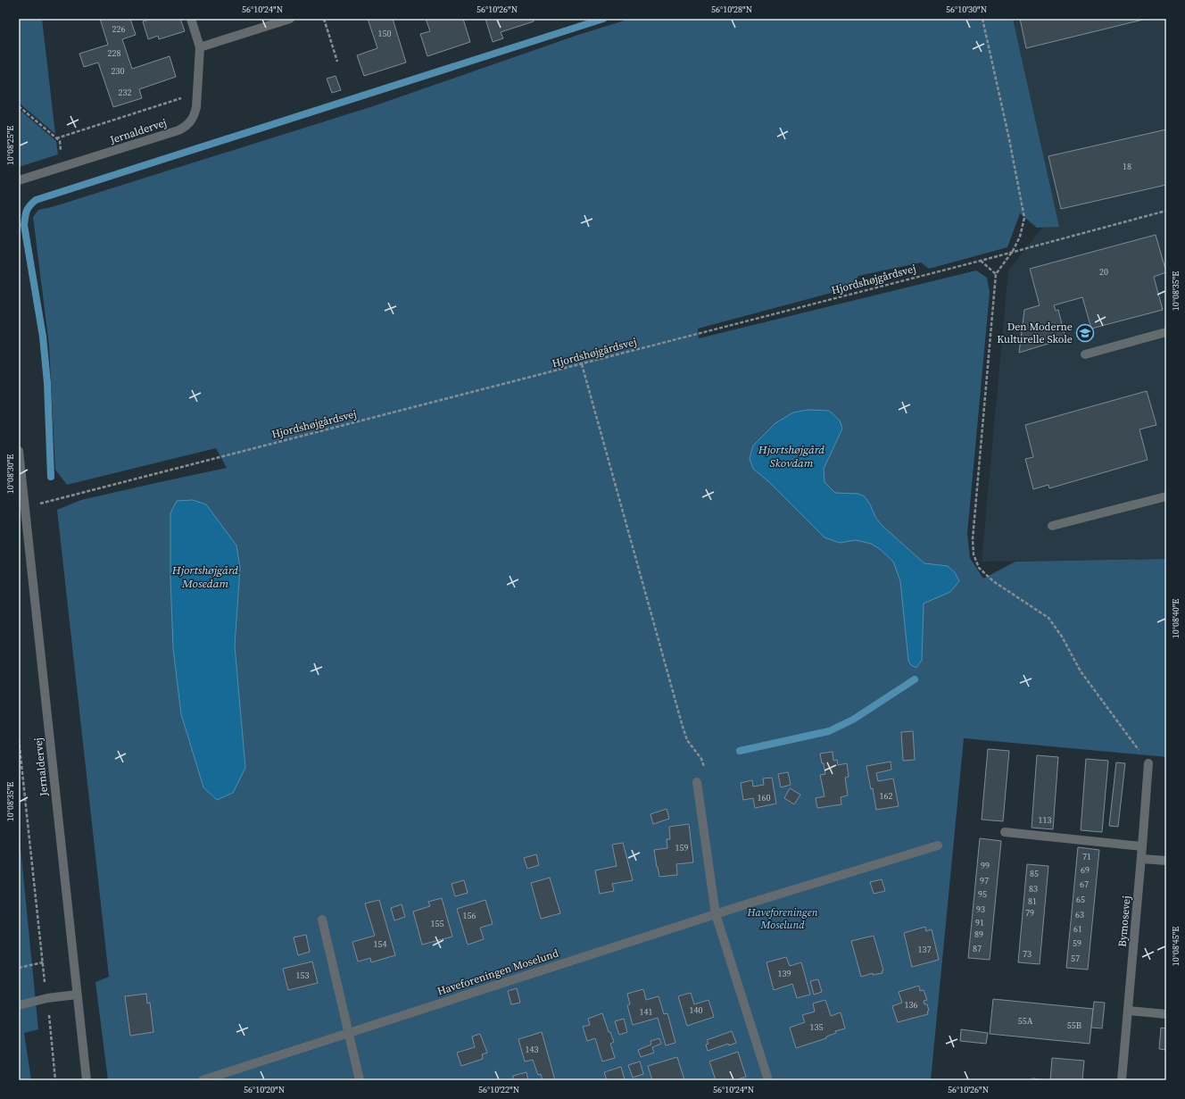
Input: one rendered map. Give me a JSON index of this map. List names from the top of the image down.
{
  "streets": {
    "street": ["Jernaldervej", "Bymosevej", "Haveforeningen Moselund"],
    "path": ["Hjordshøjgårdsvej"]
  },
  "crossings": [
    ["Jernaldervej", "Hjordshøjgårdsvej"]
  ],
  "water": ["Hjortshøjgård Skovdam", "Hjortshøjgård Mosedam"],
  "parks": ["Haveforeningen Moselund"],
  "places": {
    "school or university": ["Den Moderne Kulturelle Skole"]
  },
  "house_numbers": [
    "226",
    "150",
    "228",
    "230",
    "232",
    "18",
    "20",
    "162",
    "160",
    "113",
    "159",
    "71",
    "99",
    "69",
    "85",
    "97",
    "67",
    "83",
    "95",
    "65",
    "81",
    "93",
    "79",
    "63",
    "156",
    "91",
    "155",
    "61",
    "89",
    "59",
    "154",
    "87",
    "137",
    "73",
    "57",
    "139",
    "153",
    "136",
    "140",
    "141",
    "55A",
    "55B",
    "135",
    "143"
  ],
  "coordinates": [
    "56°10'24\"N",
    "56°10'26\"N",
    "56°10'28\"N",
    "56°10'30\"N",
    "10°08'25\"E",
    "10°08'35\"E",
    "10°08'30\"E",
    "10°08'40\"E",
    "10°08'45\"E",
    "56°10'20\"N",
    "56°10'22\"N"
  ]
}
